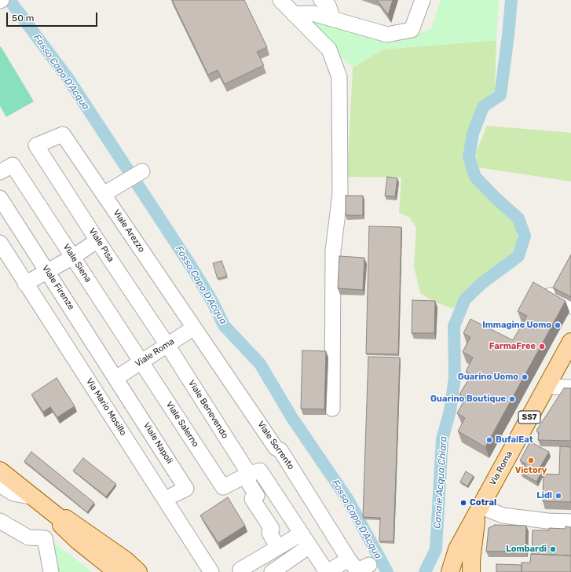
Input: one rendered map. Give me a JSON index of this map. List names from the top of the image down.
{
  "streets": {
    "main road": ["SS7", "Via Roma"],
    "street": [
      "Viale Arezzo",
      "Viale Pisa",
      "Viale Siena",
      "Viale Firenze",
      "Viale Roma",
      "Via Mario Mosillo",
      "Viale Benevendo",
      "Viale Salerno",
      "Viale Napoli",
      "Viale Sorrento"
    ]
  },
  "crossings": [
    ["Viale Arezzo", "Viale Pisa"],
    ["Viale Arezzo", "Viale Roma"],
    ["Viale Arezzo", "Viale Sorrento"],
    ["Viale Pisa", "Viale Roma"],
    ["Viale Pisa", "Viale Benevendo"],
    ["Viale Siena", "Viale Roma"],
    ["Viale Siena", "Viale Salerno"],
    ["Viale Firenze", "Viale Roma"],
    ["Viale Firenze", "Viale Napoli"],
    ["Viale Roma", "Viale Benevendo"],
    ["Viale Roma", "Viale Salerno"],
    ["Viale Roma", "Viale Napoli"],
    ["Viale Roma", "Viale Sorrento"],
    ["Via Mario Mosillo", "Viale Napoli"],
    ["Viale Benevendo", "Viale Salerno"],
    ["SS7", "Via Roma"]
  ],
  "water": ["Fosso Capo D'Acqua", "Canale Acqua Chiara"],
  "places": [
    "Immagine Uomo",
    "FarmaFree",
    "Guarino Uomo",
    "Guarino Boutique",
    "BufalEat",
    "Victory",
    "Lidl",
    "Cotral",
    "Lombardi"
  ],
  "scale_bar": "50 m"
}
